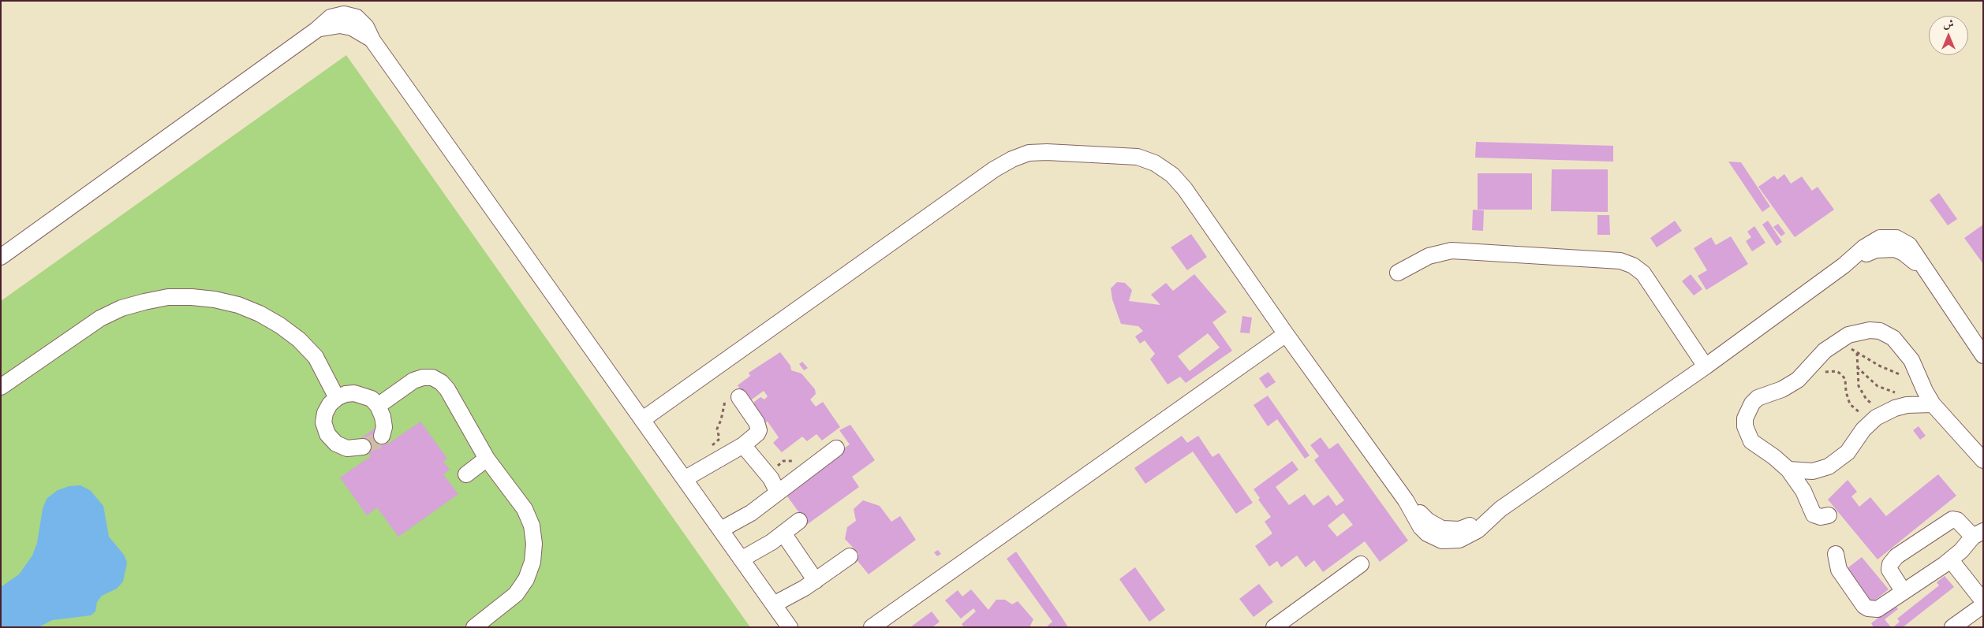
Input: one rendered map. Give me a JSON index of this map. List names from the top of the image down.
{
  "north": "top"
}
